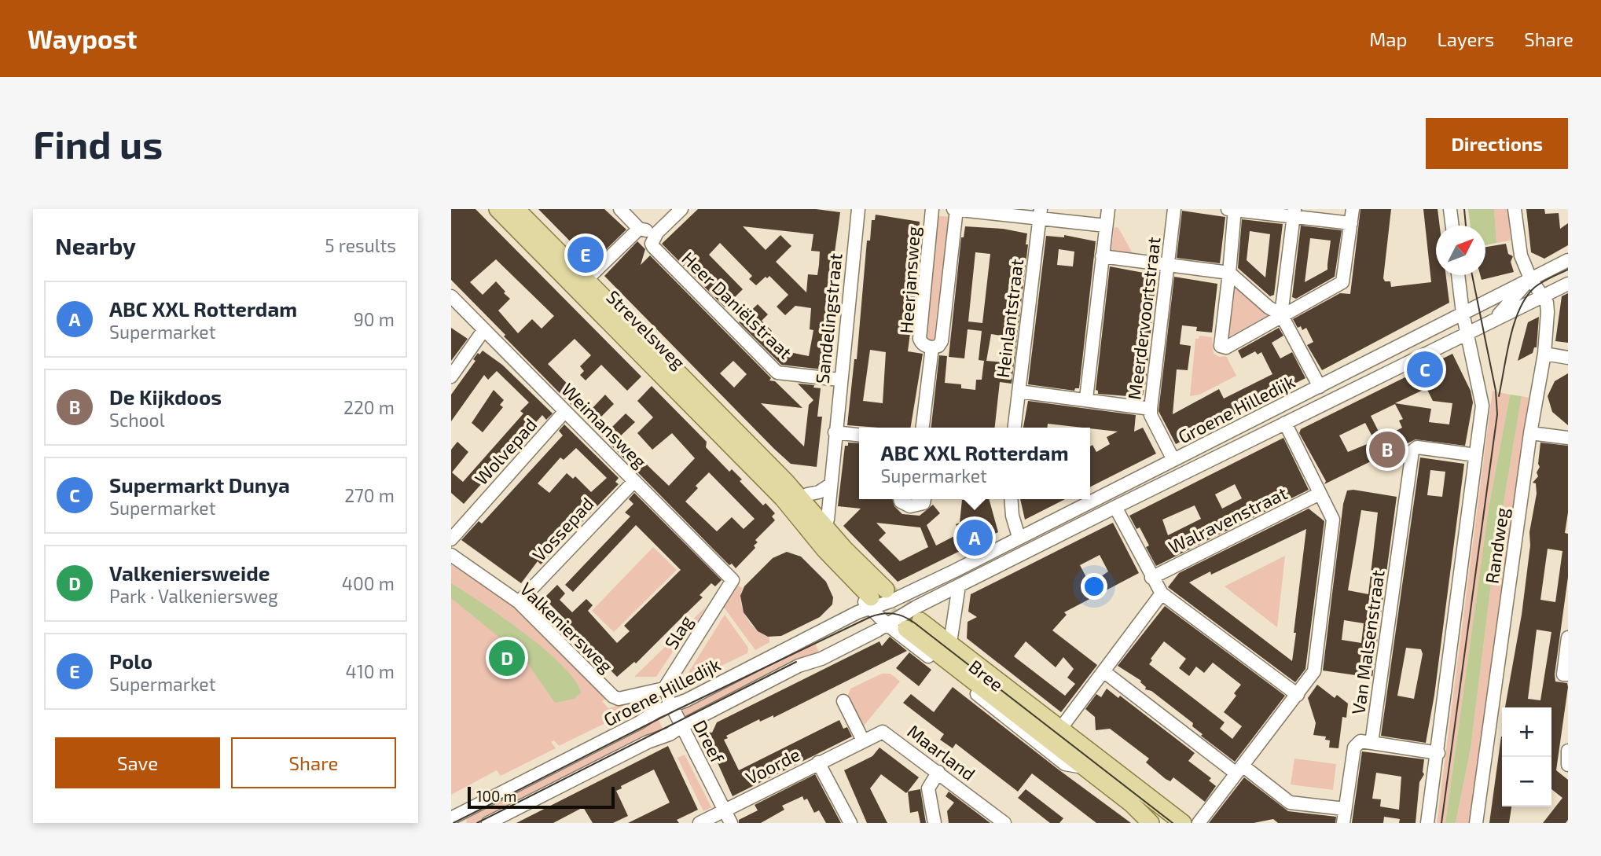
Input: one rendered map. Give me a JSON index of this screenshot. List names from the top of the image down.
{
  "streets": {
    "main road": ["Strevelsweg", "Bree"],
    "street": [
      "Heerjansweg",
      "Heer Daniëlstraat",
      "Sandelingstraat",
      "Heinlantstraat",
      "Meerdervoortstraat",
      "Groene Hilledijk",
      "Weimansweg",
      "Wolvepad",
      "Walravenstraat",
      "Vossepad",
      "Randweg",
      "Valkeniersweg",
      "Slag",
      "Van Malsenstraat",
      "Dreef",
      "Maarland",
      "Voorde"
    ]
  },
  "crossings": [
    ["Heer Daniëlstraat", "Sandelingstraat"],
    ["Sandelingstraat", "Strevelsweg"],
    ["Meerdervoortstraat", "Groene Hilledijk"],
    ["Strevelsweg", "Groene Hilledijk"],
    ["Strevelsweg", "Bree"],
    ["Groene Hilledijk", "Randweg"],
    ["Groene Hilledijk", "Bree"],
    ["Groene Hilledijk", "Dreef"],
    ["Weimansweg", "Wolvepad"],
    ["Weimansweg", "Vossepad"],
    ["Weimansweg", "Slag"],
    ["Vossepad", "Valkeniersweg"],
    ["Randweg", "Van Malsenstraat"],
    ["Valkeniersweg", "Slag"],
    ["Dreef", "Voorde"],
    ["Maarland", "Voorde"]
  ],
  "scale_bar": "100 m",
  "north": "top right",
  "page": {
    "header": "Waypost",
    "nav": ["Map", "Layers", "Share"],
    "buttons": [
      "Directions",
      ["Save", "Share"]
    ],
    "title": "Find us",
    "heading": ["Nearby", "5 results"],
    "pins": [
      "E",
      "C",
      "B",
      "A",
      "D"
    ],
    "list": [
      {
        "mark": "A",
        "name": "ABC XXL Rotterdam",
        "note": "Supermarket",
        "value": "90 m"
      },
      {
        "mark": "B",
        "name": "De Kijkdoos",
        "note": "School",
        "value": "220 m"
      },
      {
        "mark": "C",
        "name": "Supermarkt Dunya",
        "note": "Supermarket",
        "value": "270 m"
      },
      {
        "mark": "D",
        "name": "Valkeniersweide",
        "note": "Park · Valkeniersweg",
        "value": "400 m"
      },
      {
        "mark": "E",
        "name": "Polo",
        "note": "Supermarket",
        "value": "410 m"
      }
    ],
    "popup": ["ABC XXL Rotterdam", "Supermarket"],
    "map_buttons": ["+", "−"],
    "scale": "100 m"
  }
}
